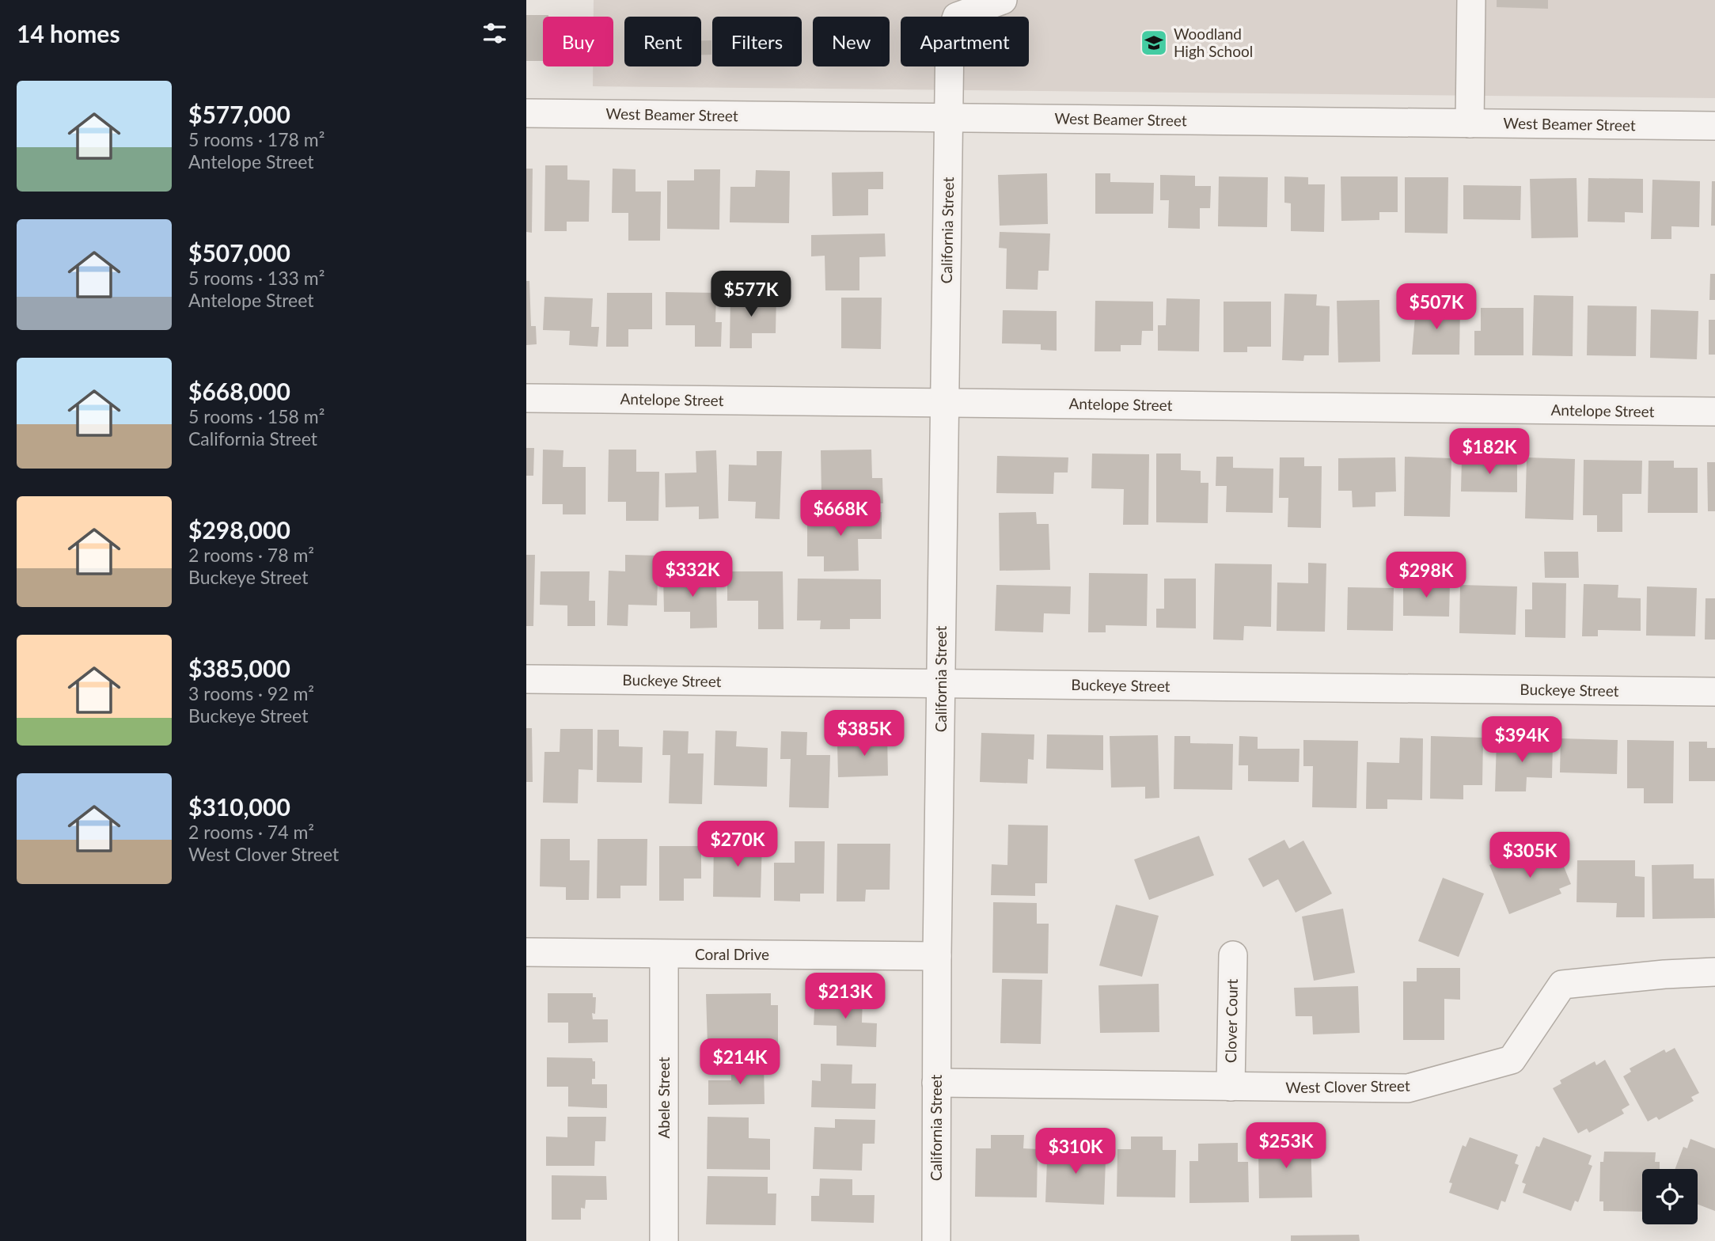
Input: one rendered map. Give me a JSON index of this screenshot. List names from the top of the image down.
{
  "streets": {
    "street": [
      "West Beamer Street",
      "California Street",
      "Antelope Street",
      "Buckeye Street",
      "Coral Drive",
      "Clover Court",
      "West Clover Street",
      "Abele Street"
    ]
  },
  "crossings": [
    ["West Beamer Street", "California Street"],
    ["California Street", "Antelope Street"],
    ["California Street", "Buckeye Street"],
    ["California Street", "Coral Drive"],
    ["California Street", "West Clover Street"],
    ["Coral Drive", "Abele Street"],
    ["Clover Court", "West Clover Street"]
  ],
  "places": {
    "school or university": ["Woodland High School"]
  },
  "page": {
    "heading": "14 homes",
    "chip": [
      "Buy",
      "Rent",
      "Filters",
      "New",
      "Apartment"
    ],
    "list": [
      {
        "name": "$577,000",
        "note": "5 rooms · 178 m² · Antelope Street"
      },
      {
        "name": "$507,000",
        "note": "5 rooms · 133 m² · Antelope Street"
      },
      {
        "name": "$668,000",
        "note": "5 rooms · 158 m² · California Street"
      },
      {
        "name": "$298,000",
        "note": "2 rooms · 78 m² · Buckeye Street"
      },
      {
        "name": "$385,000",
        "note": "3 rooms · 92 m² · Buckeye Street"
      },
      {
        "name": "$310,000",
        "note": "2 rooms · 74 m² · West Clover Street"
      }
    ],
    "price": [
      "$577K",
      "$507K",
      "$182K",
      "$668K",
      "$332K",
      "$298K",
      "$385K",
      "$394K",
      "$270K",
      "$305K",
      "$213K",
      "$214K",
      "$253K",
      "$310K"
    ]
  }
}
